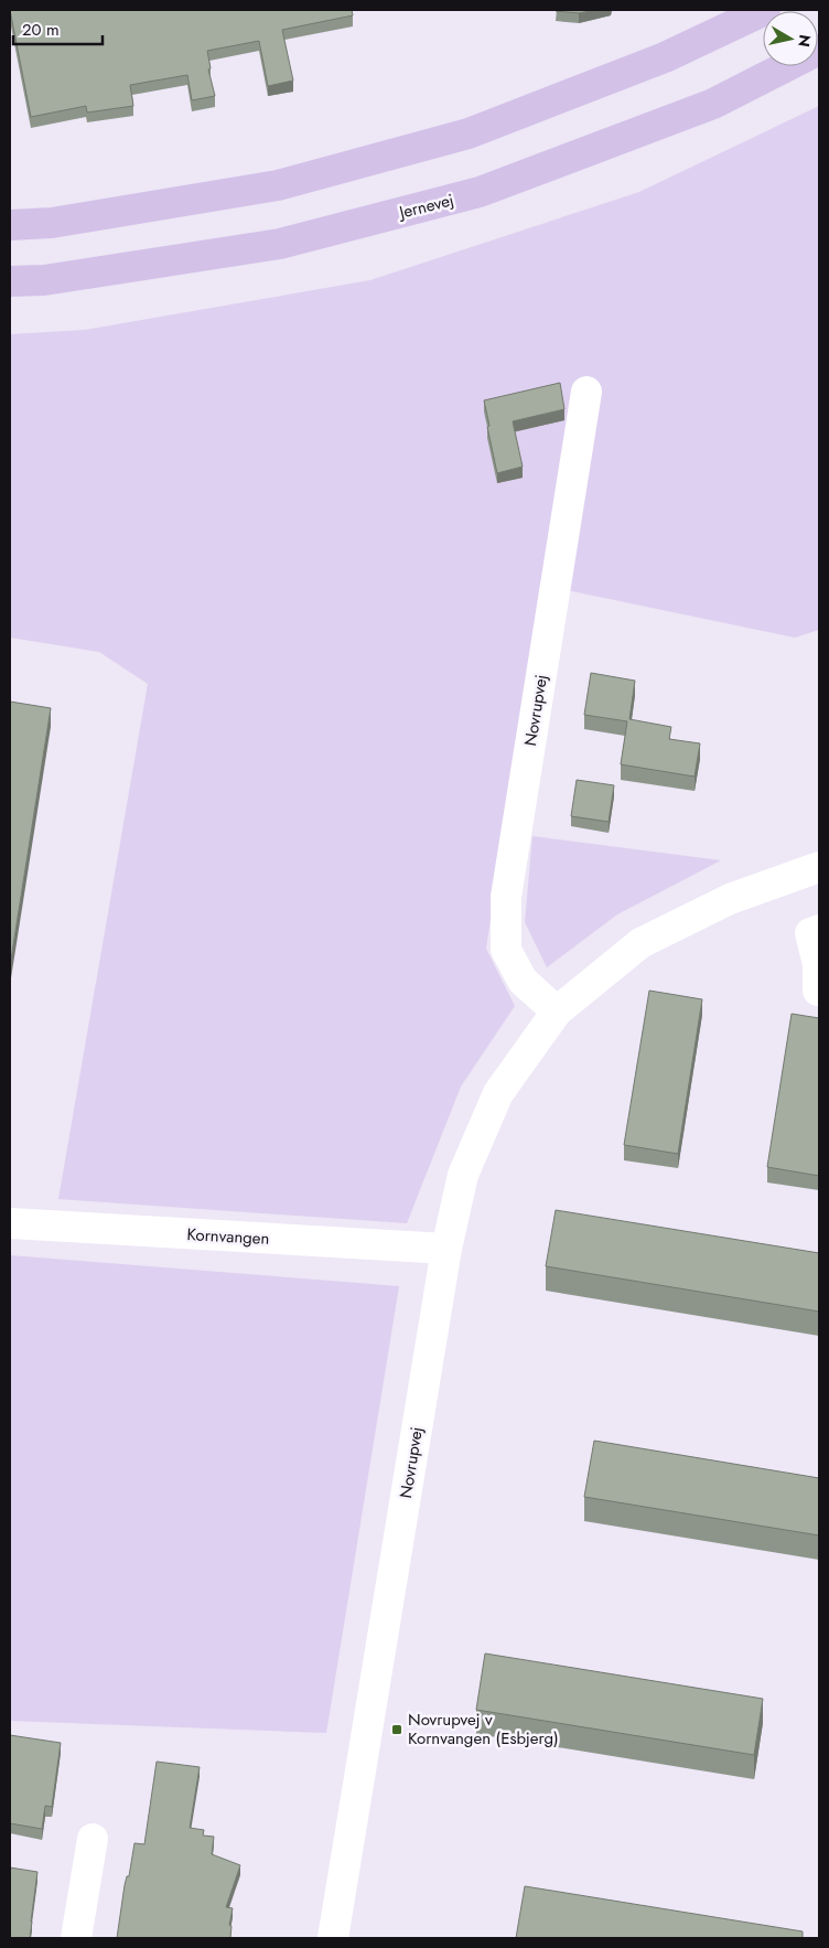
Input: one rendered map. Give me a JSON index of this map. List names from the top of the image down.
{
  "streets": {
    "main road": ["Jernevej"],
    "street": ["Novrupvej", "Kornvangen"]
  },
  "crossings": [
    ["Novrupvej", "Kornvangen"]
  ],
  "places": {
    "transit": ["Novrupvej v Kornvangen (Esbjerg)"]
  },
  "scale_bar": "20 m",
  "north": "right"
}
